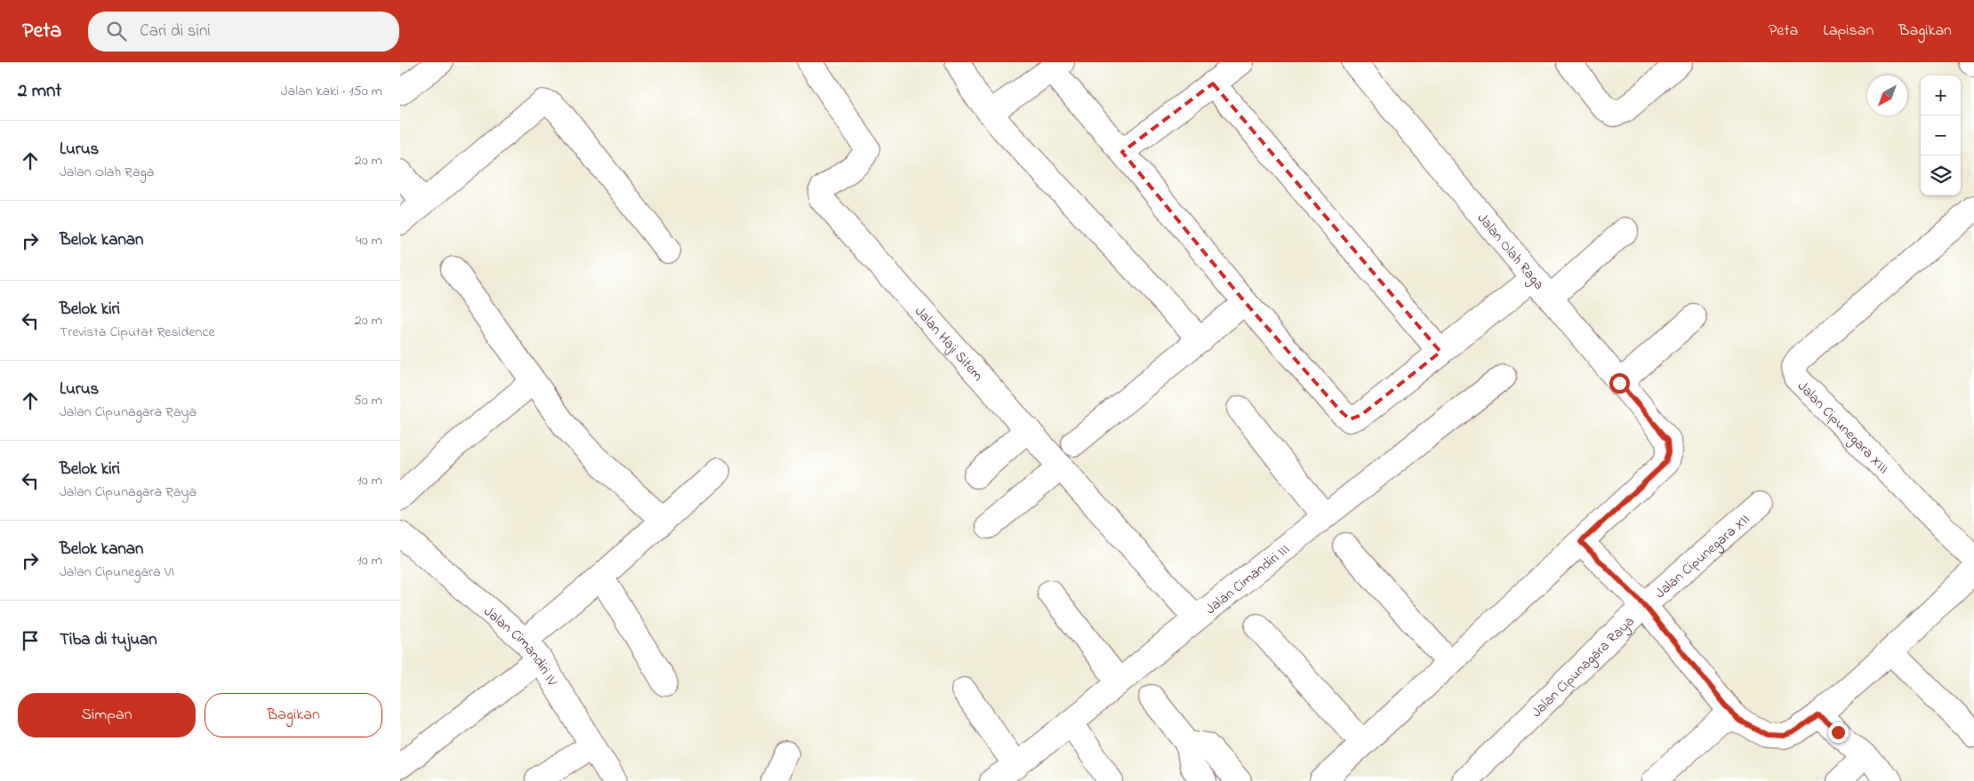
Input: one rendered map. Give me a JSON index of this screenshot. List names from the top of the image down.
{
  "streets": {
    "street": [
      "Jalan Olah Raga",
      "Jalan Haji Sitem",
      "Jalan Cipunegara XIII",
      "Jalan Cipunegara XII",
      "Jalan Cimandiri III",
      "Jalan Cimandiri IV",
      "Jalan Cipunagara Raya"
    ]
  },
  "crossings": [
    ["Jalan Haji Sitem", "Jalan Cimandiri III"],
    ["Jalan Cipunegara XII", "Jalan Cipunagara Raya"]
  ],
  "north": "bottom left",
  "page": {
    "header": "Peta",
    "search": "Cari di sini",
    "nav": ["Peta", "Lapisan", "Bagikan"],
    "heading": ["2 mnt", "Jalan kaki · 150 m"],
    "map_buttons": ["+", "−"],
    "list": [
      ["Lurus", "Jalan Olah Raga", "20 m"],
      ["Belok kanan", "40 m"],
      ["Belok kiri", "Trevista Ciputat Residence", "20 m"],
      ["Lurus", "Jalan Cipunagara Raya", "50 m"],
      ["Belok kiri", "Jalan Cipunagara Raya", "10 m"],
      ["Belok kanan", "Jalan Cipunegara VI", "10 m"],
      "Tiba di tujuan"
    ],
    "buttons": ["Simpan", "Bagikan"]
  }
}
